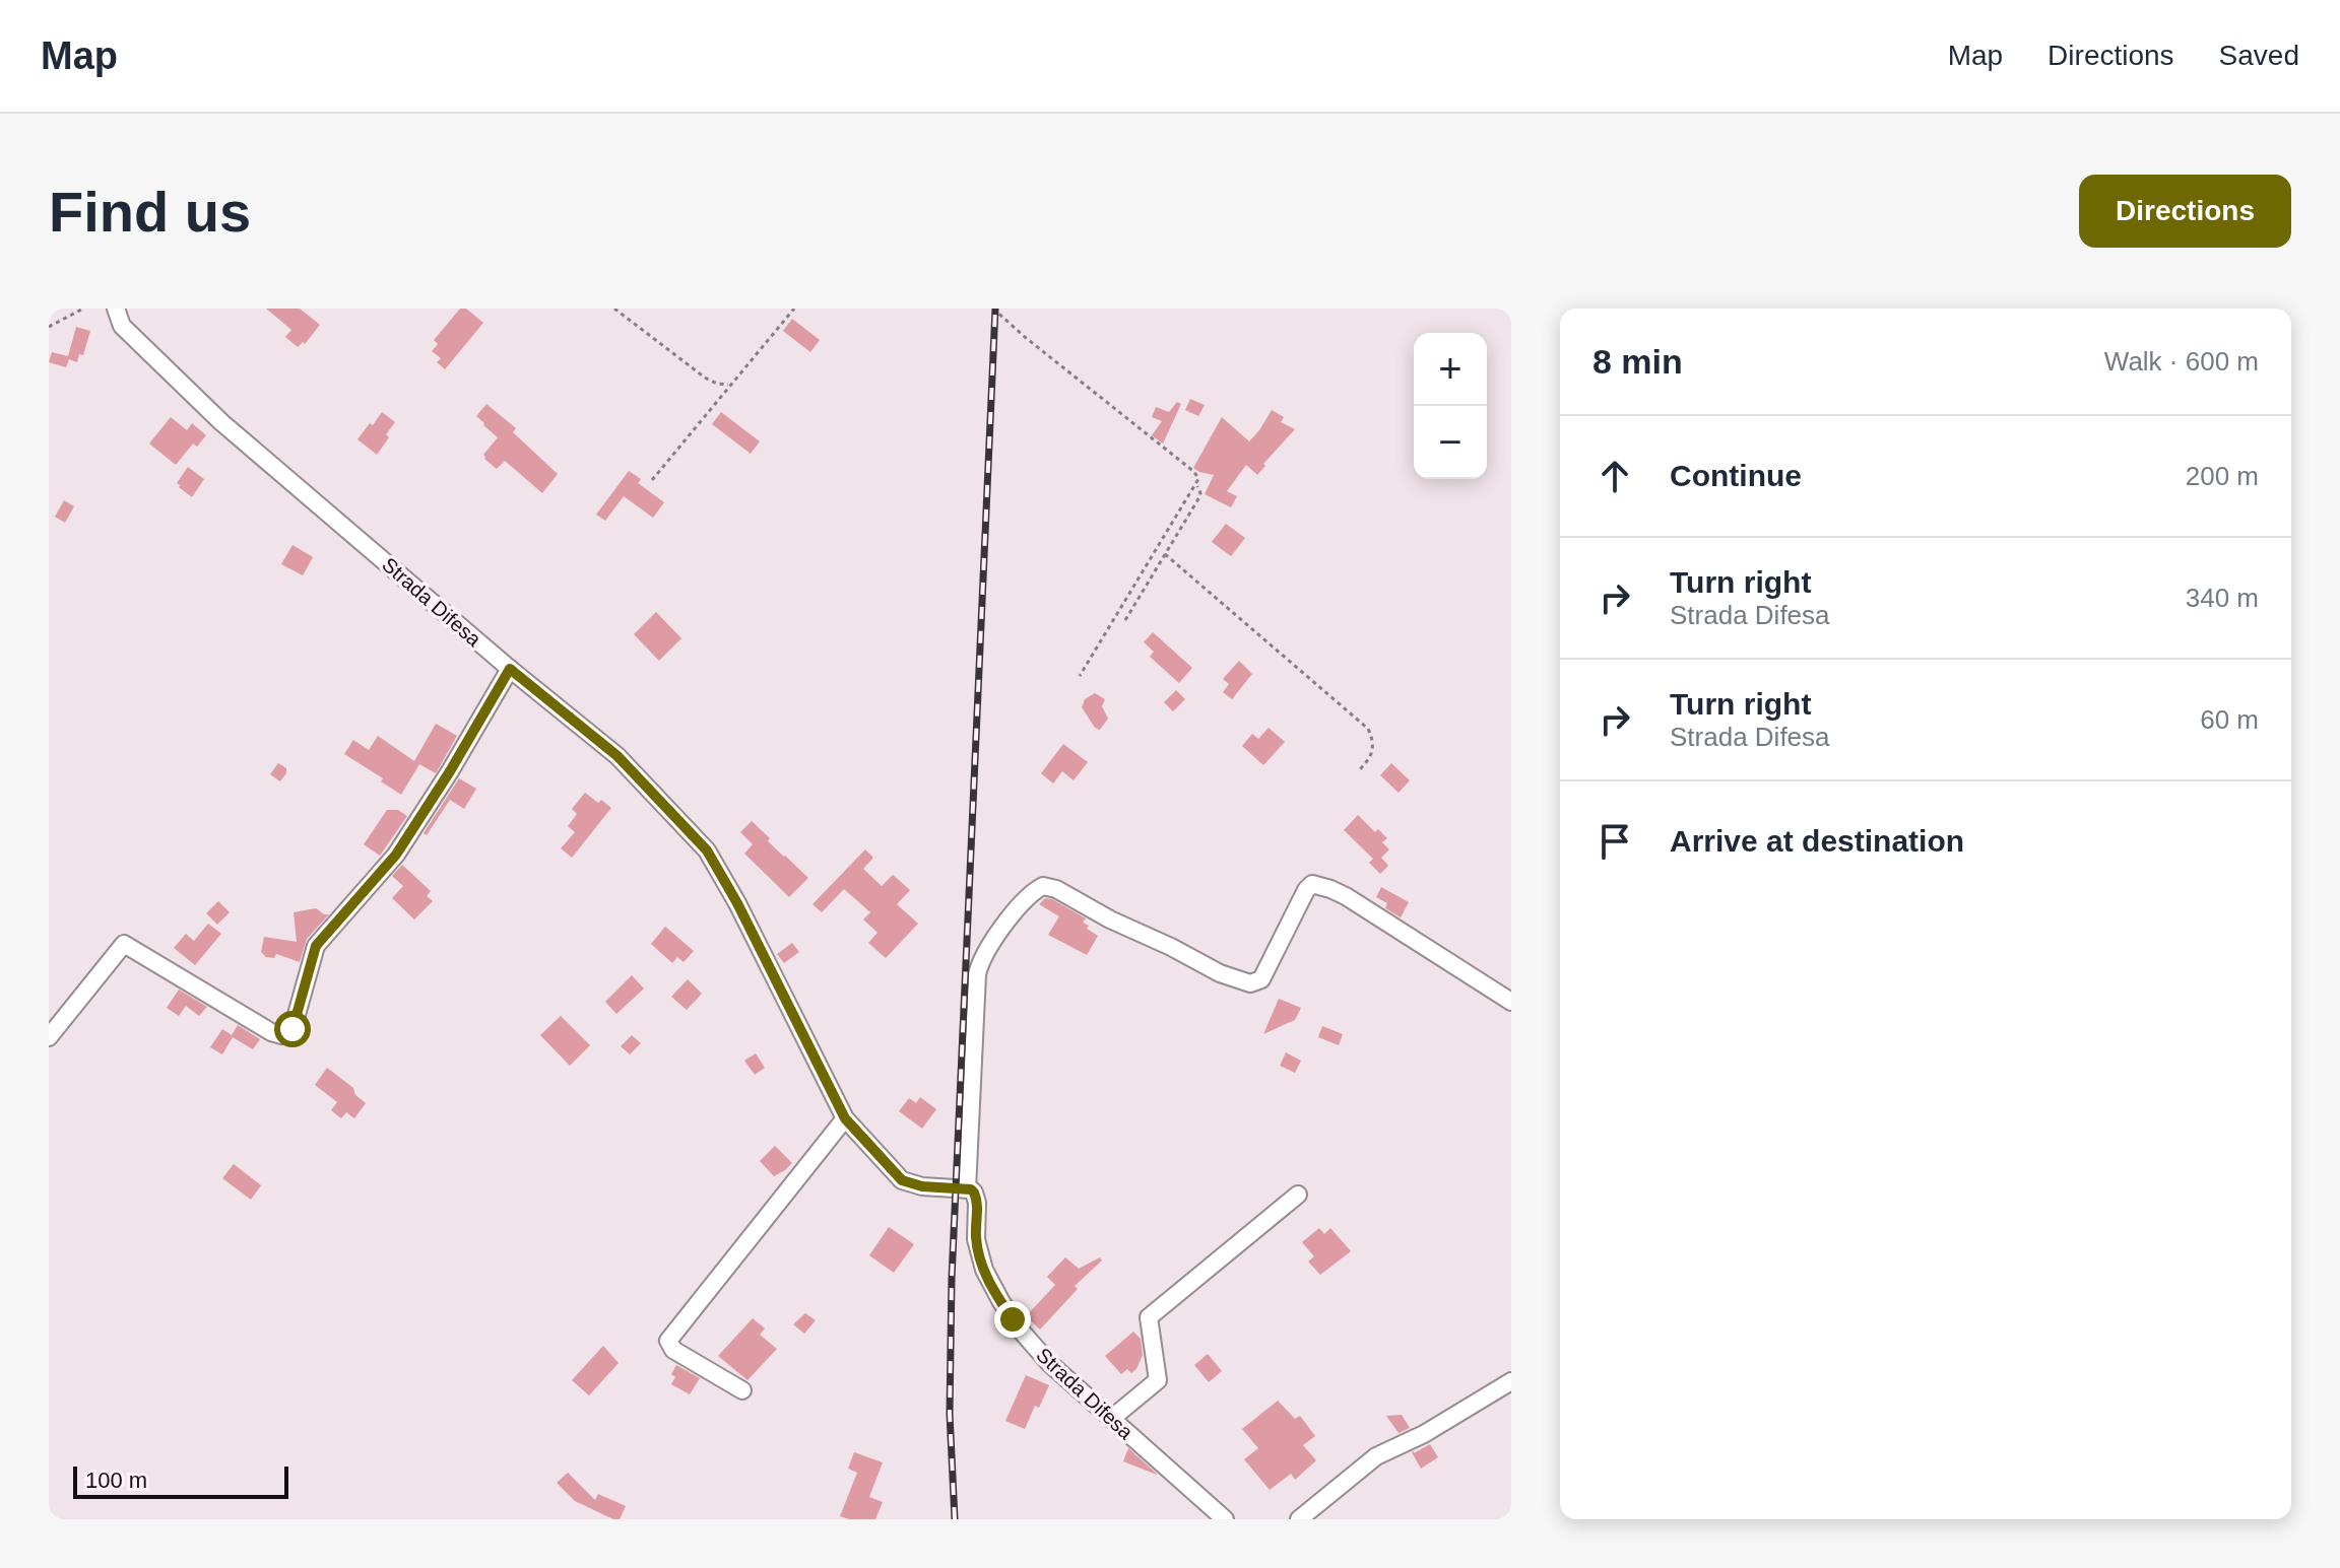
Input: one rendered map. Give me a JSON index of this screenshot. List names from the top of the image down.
{
  "streets": {
    "street": ["Strada Difesa"]
  },
  "scale_bar": "100 m",
  "page": {
    "header": "Map",
    "nav": ["Map", "Directions", "Saved"],
    "buttons": "Directions",
    "title": "Find us",
    "heading": ["8 min", "Walk · 600 m"],
    "map_buttons": ["+", "−"],
    "list": [
      ["Continue", "200 m"],
      ["Turn right", "Strada Difesa", "340 m"],
      ["Turn right", "Strada Difesa", "60 m"],
      "Arrive at destination"
    ],
    "scale": "100 m"
  }
}
